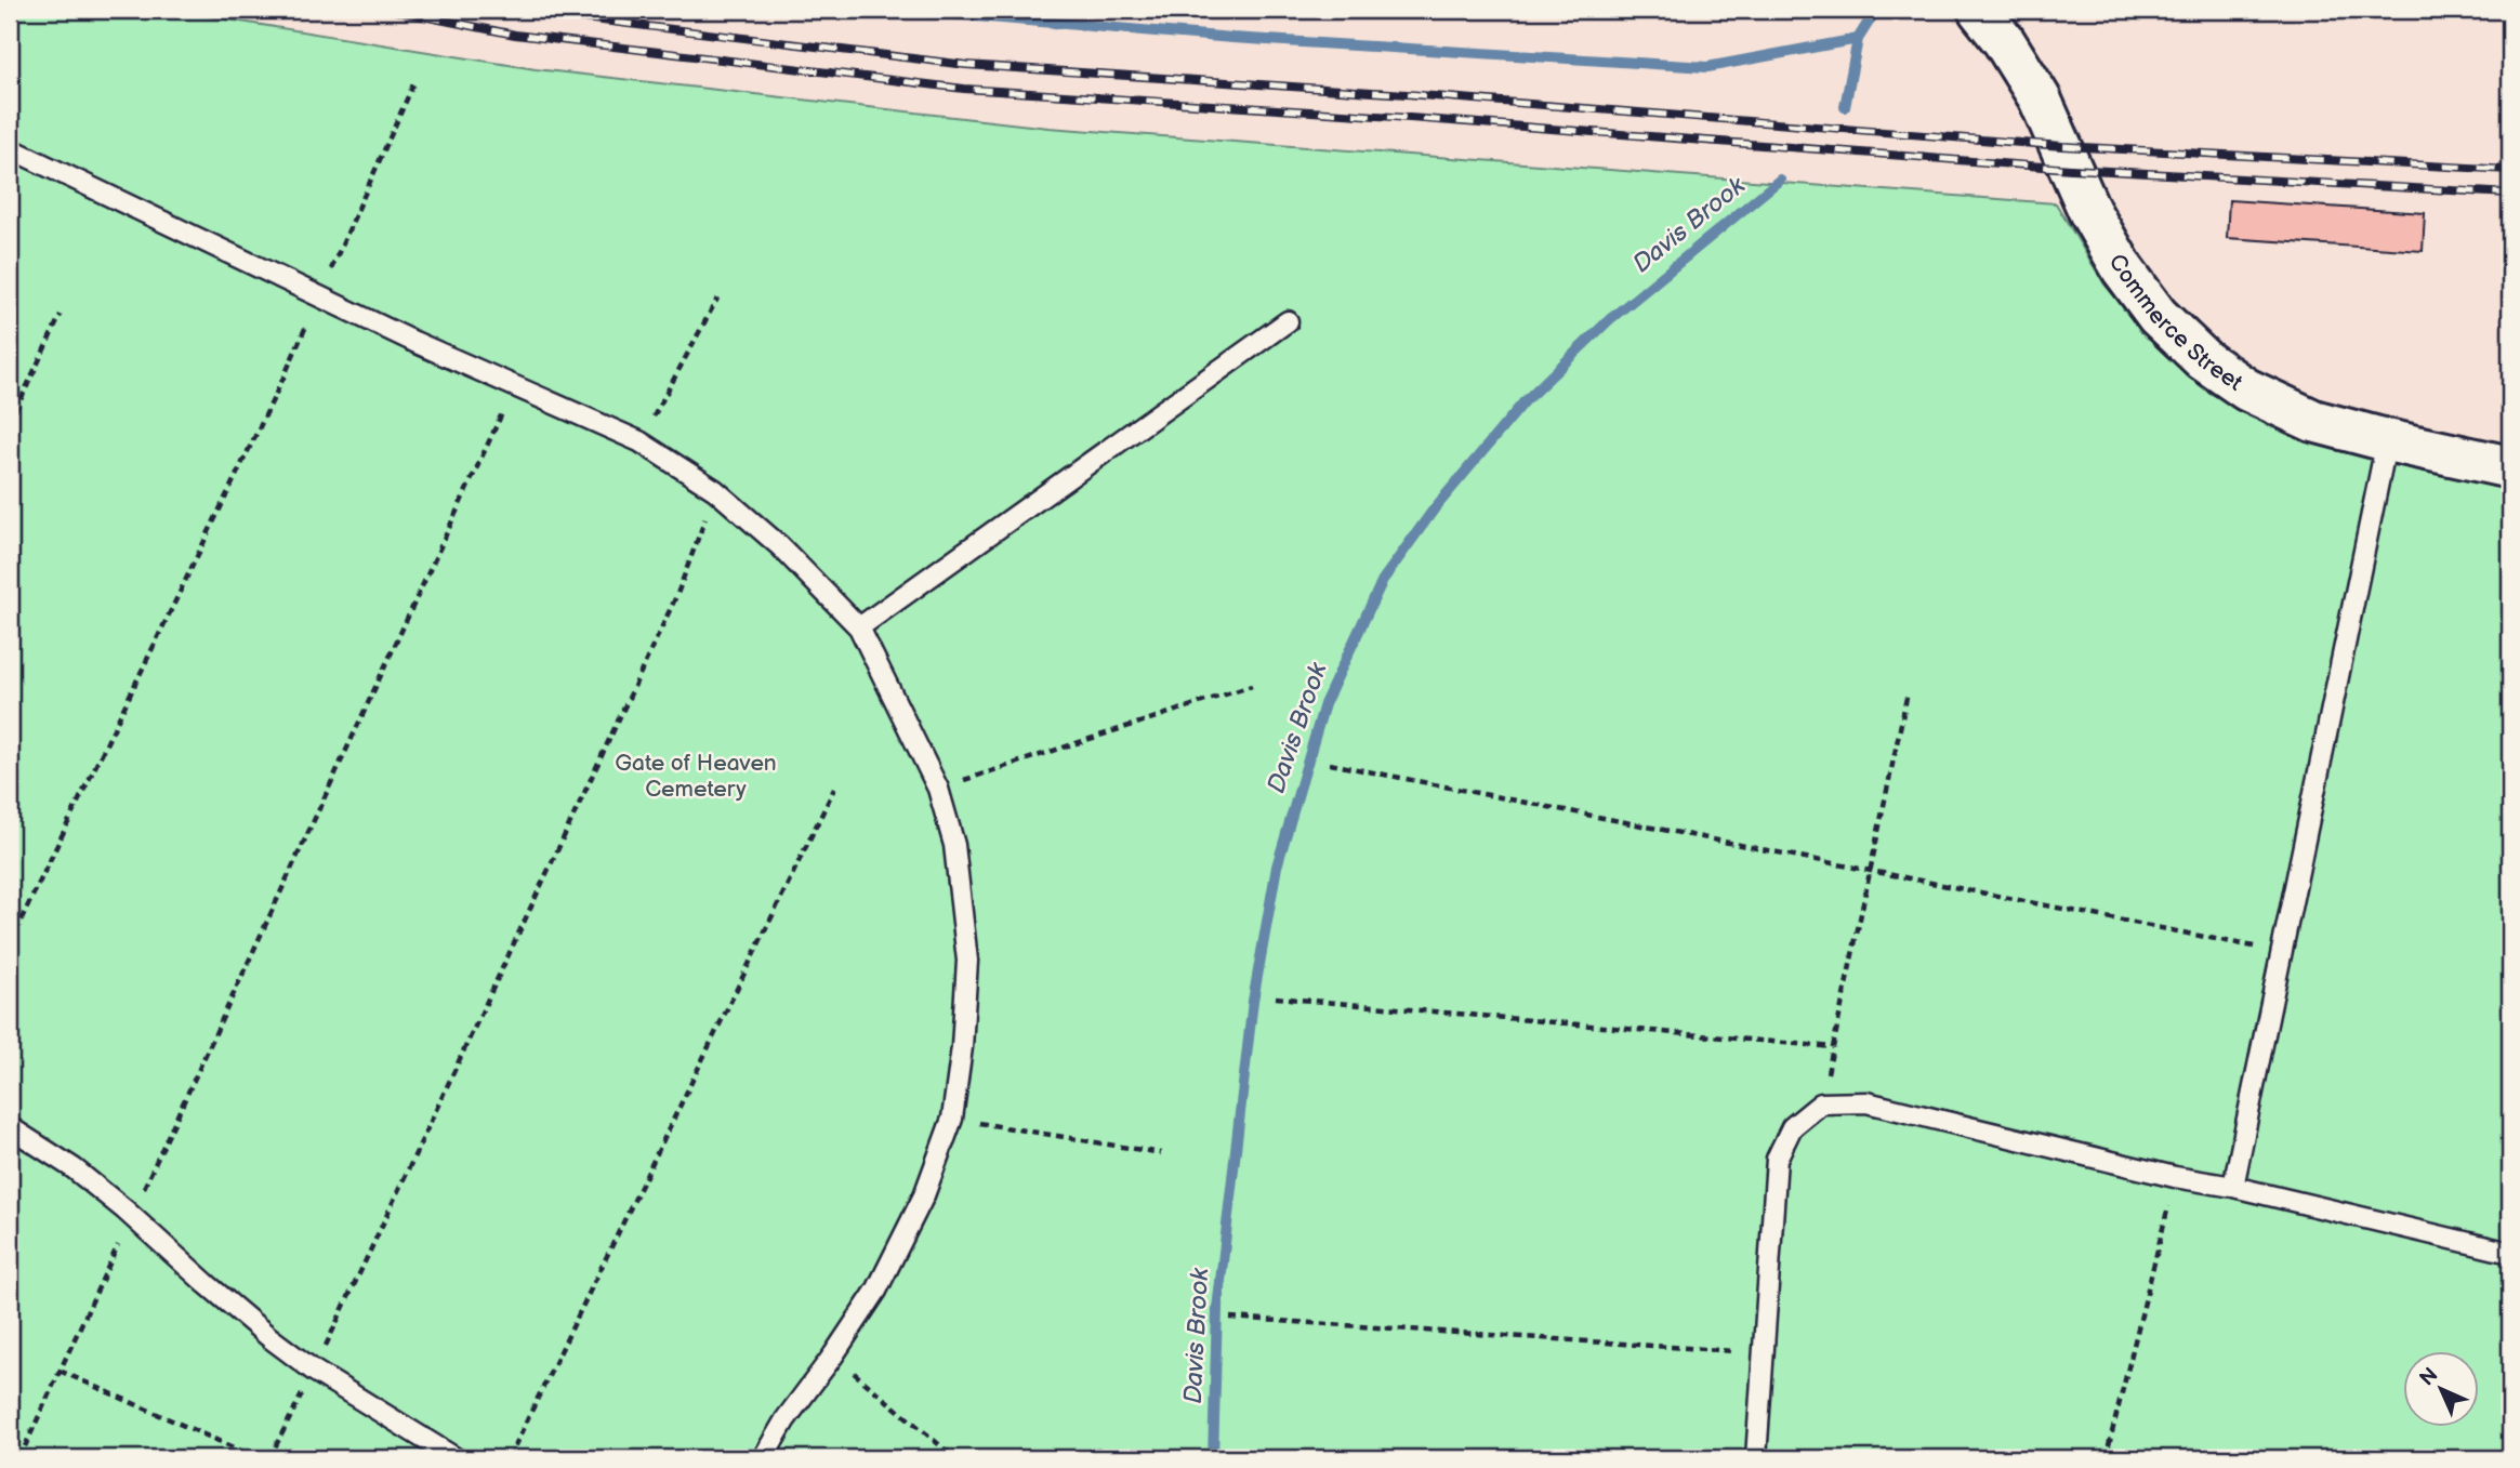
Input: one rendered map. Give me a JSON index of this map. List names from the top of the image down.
{
  "streets": {
    "street": ["Commerce Street"]
  },
  "water": ["Davis Brook"],
  "parks": ["Gate of Heaven Cemetery"],
  "north": "top left"
}
